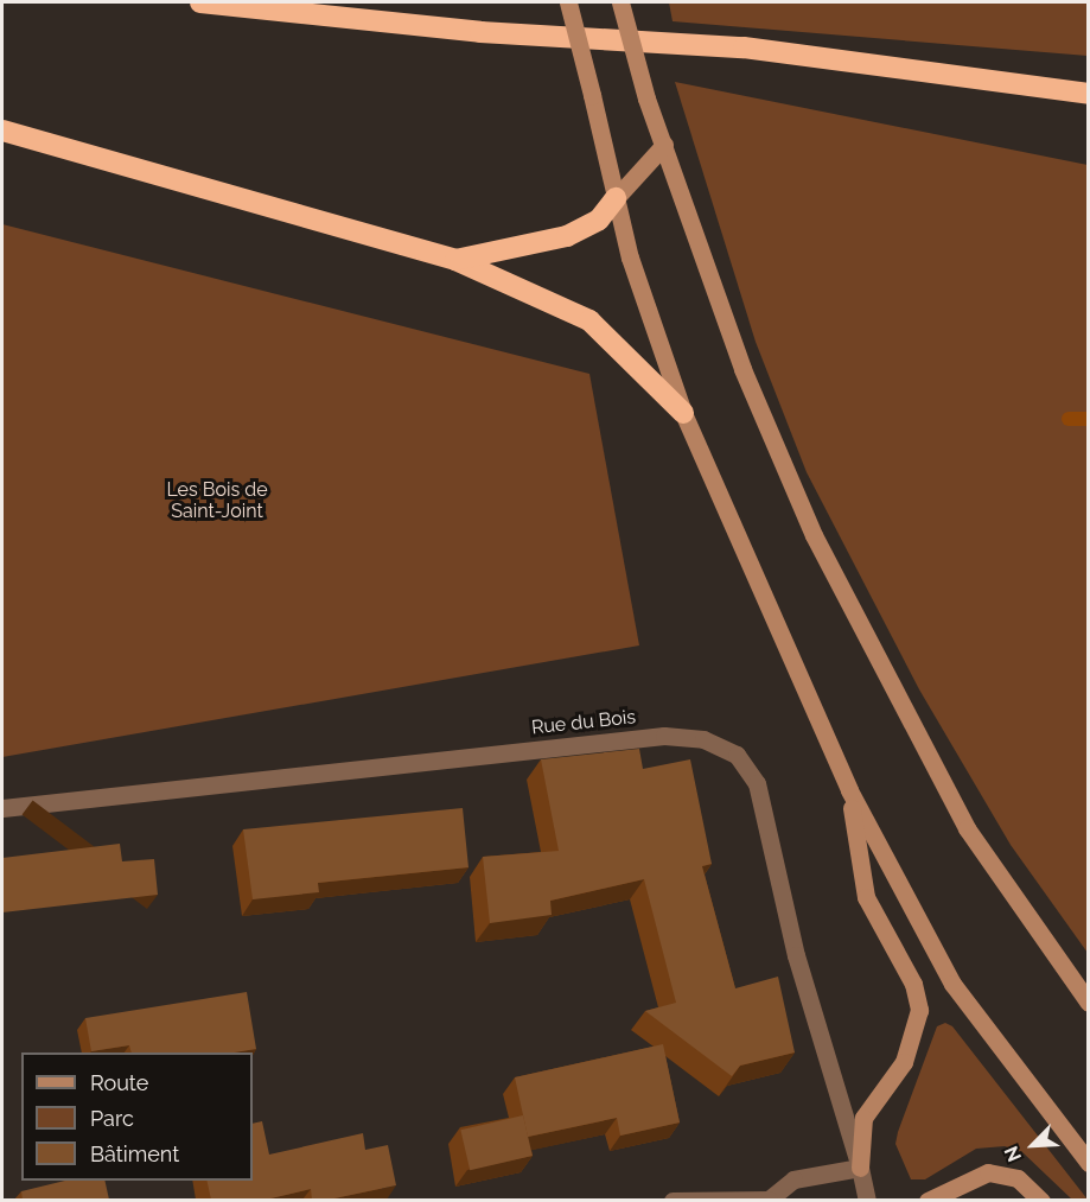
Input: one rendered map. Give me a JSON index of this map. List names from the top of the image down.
{
  "streets": {
    "street": ["Rue du Bois"]
  },
  "parks": ["Les Bois de Saint-Joint"],
  "legend": ["Route", "Parc", "Bâtiment"],
  "north": "bottom left"
}
